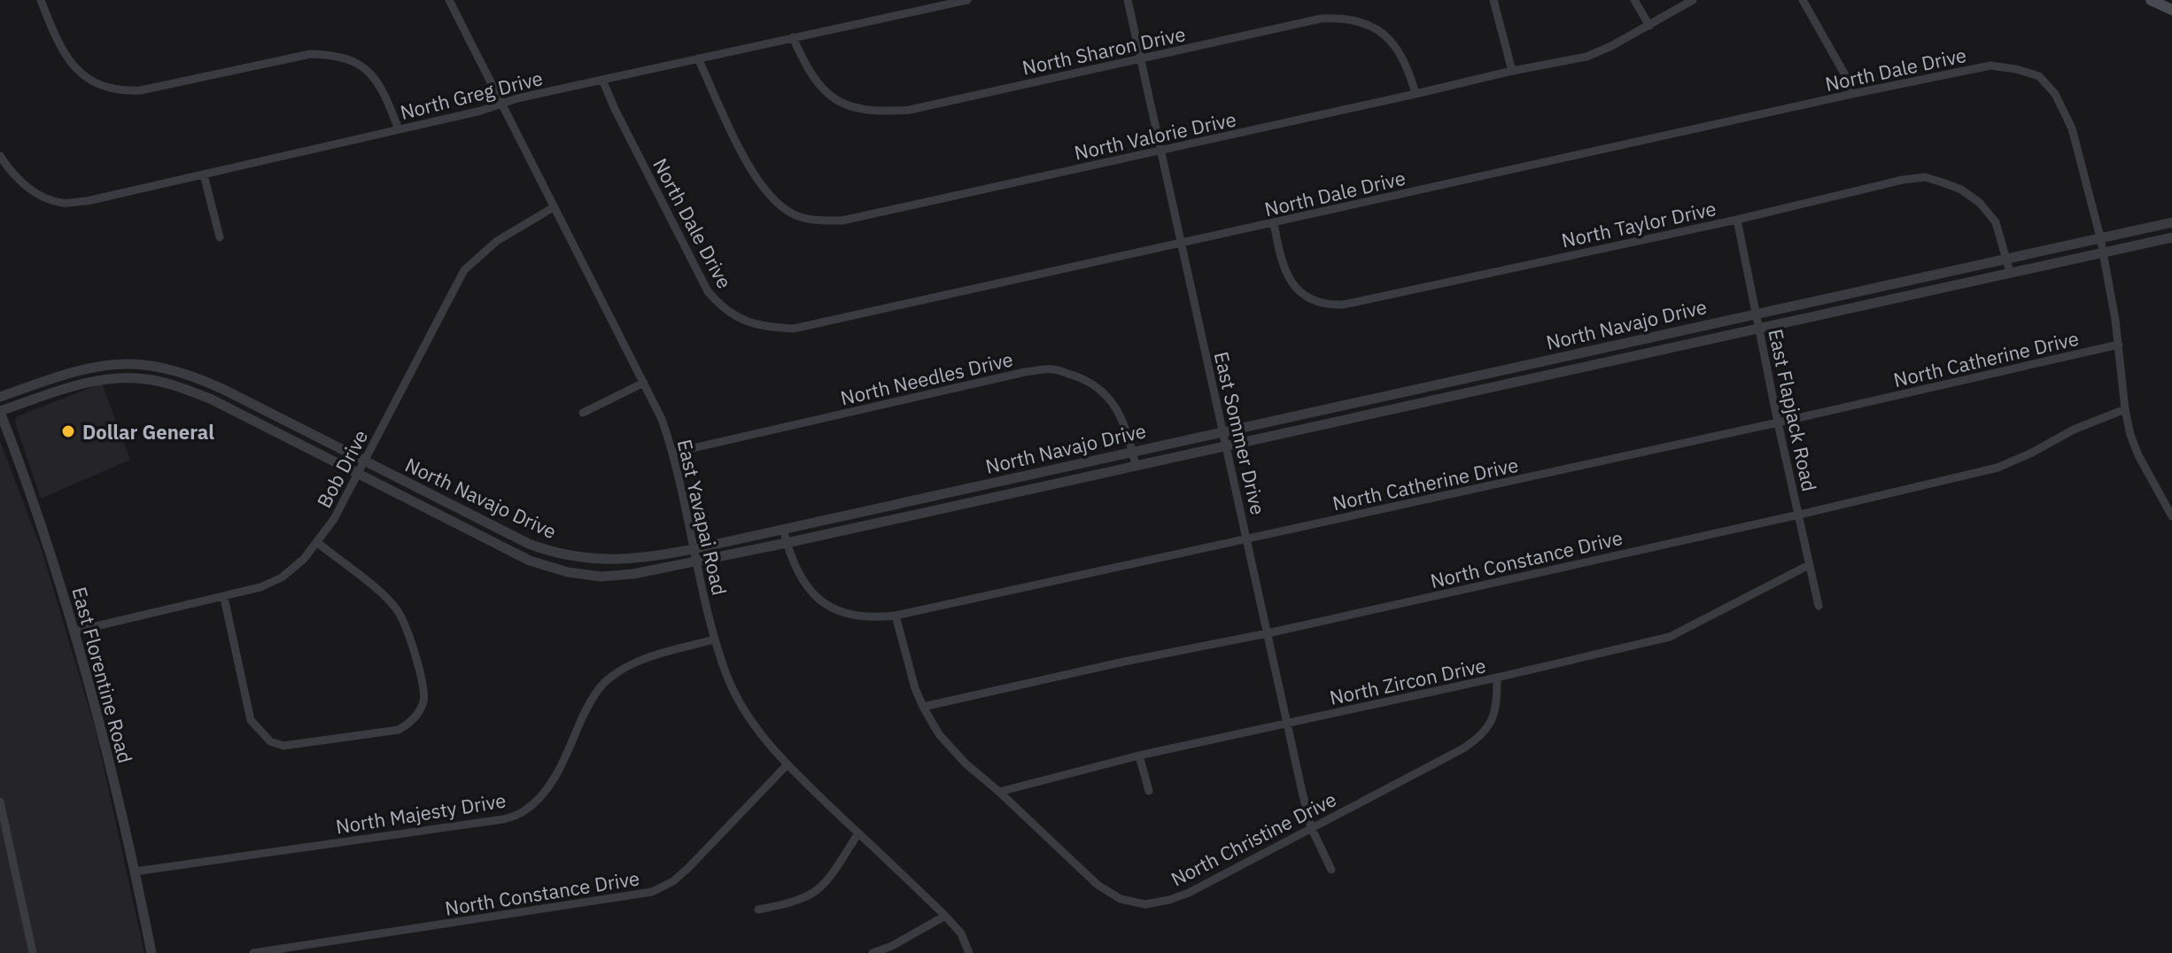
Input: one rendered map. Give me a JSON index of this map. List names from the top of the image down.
{
  "streets": {
    "street": [
      "North Sharon Drive",
      "North Dale Drive",
      "North Greg Drive",
      "North Valorie Drive",
      "North Taylor Drive",
      "North Navajo Drive",
      "North Catherine Drive",
      "North Needles Drive",
      "East Flapjack Road",
      "East Sommer Drive",
      "Bob Drive",
      "East Yavapai Road",
      "North Constance Drive",
      "East Florentine Road",
      "North Zircon Drive",
      "North Majesty Drive",
      "North Christine Drive"
    ]
  },
  "crossings": [
    ["North Sharon Drive", "North Greg Drive"],
    ["North Sharon Drive", "North Valorie Drive"],
    ["North Sharon Drive", "East Sommer Drive"],
    ["North Dale Drive", "North Greg Drive"],
    ["North Dale Drive", "North Taylor Drive"],
    ["North Dale Drive", "North Navajo Drive"],
    ["North Dale Drive", "North Catherine Drive"],
    ["North Dale Drive", "East Sommer Drive"],
    ["North Dale Drive", "North Constance Drive"],
    ["North Greg Drive", "North Valorie Drive"],
    ["North Greg Drive", "East Yavapai Road"],
    ["North Valorie Drive", "East Sommer Drive"],
    ["North Taylor Drive", "North Navajo Drive"],
    ["North Taylor Drive", "East Flapjack Road"],
    ["North Navajo Drive", "North Catherine Drive"],
    ["North Navajo Drive", "North Needles Drive"],
    ["North Navajo Drive", "East Flapjack Road"],
    ["North Navajo Drive", "East Sommer Drive"],
    ["North Navajo Drive", "Bob Drive"],
    ["North Navajo Drive", "East Yavapai Road"],
    ["North Navajo Drive", "East Florentine Road"],
    ["North Catherine Drive", "East Flapjack Road"],
    ["North Catherine Drive", "East Sommer Drive"],
    ["North Catherine Drive", "North Christine Drive"],
    ["North Needles Drive", "East Yavapai Road"],
    ["East Flapjack Road", "North Constance Drive"],
    ["East Flapjack Road", "North Zircon Drive"],
    ["East Sommer Drive", "North Constance Drive"],
    ["East Sommer Drive", "North Zircon Drive"],
    ["East Sommer Drive", "North Christine Drive"],
    ["Bob Drive", "East Yavapai Road"],
    ["Bob Drive", "East Florentine Road"],
    ["East Yavapai Road", "North Constance Drive"],
    ["East Yavapai Road", "North Majesty Drive"],
    ["North Constance Drive", "North Christine Drive"],
    ["East Florentine Road", "North Majesty Drive"],
    ["North Zircon Drive", "North Christine Drive"]
  ],
  "places": ["Dollar General"]
}
